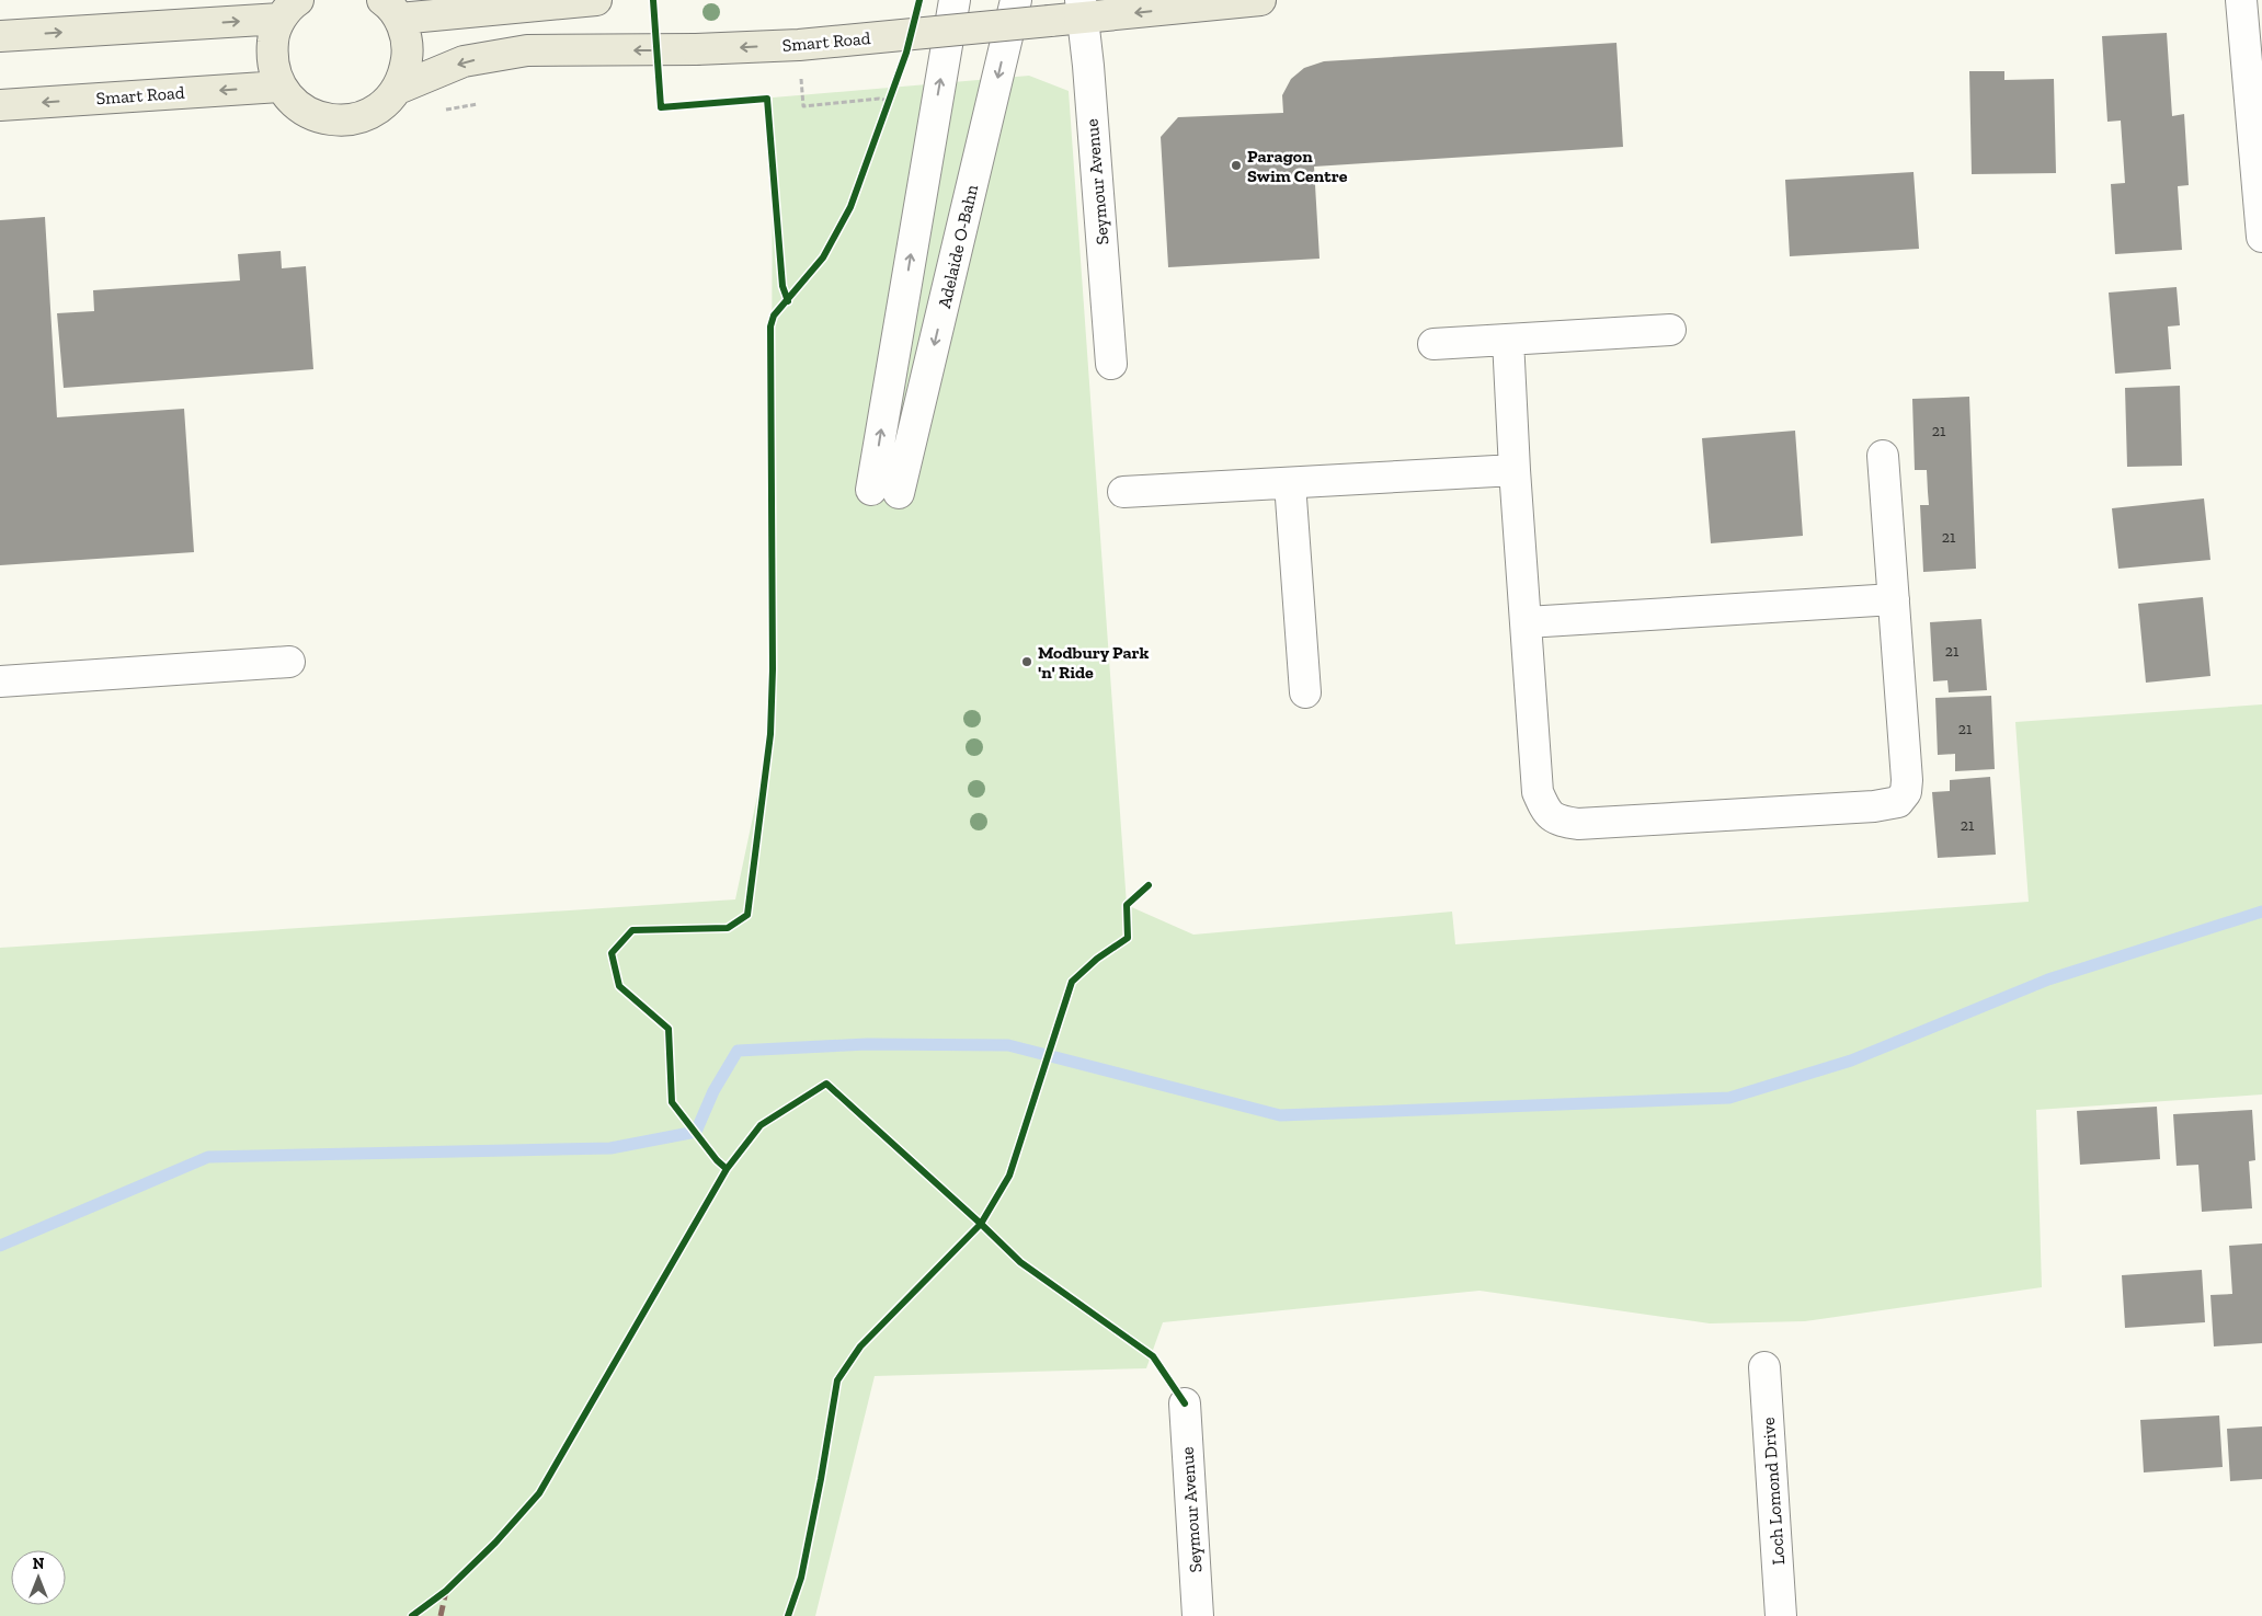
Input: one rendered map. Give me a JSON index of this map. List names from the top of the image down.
{
  "streets": {
    "main road": ["Smart Road"],
    "street": ["Seymour Avenue", "Adelaide O-Bahn", "Loch Lomond Drive"]
  },
  "crossings": [
    ["Smart Road", "Seymour Avenue"]
  ],
  "places": ["Paragon Swim Centre", "Modbury Park 'n' Ride"],
  "house_numbers": [
    "21",
    "21",
    "21",
    "21",
    "21"
  ],
  "north": "top"
}
